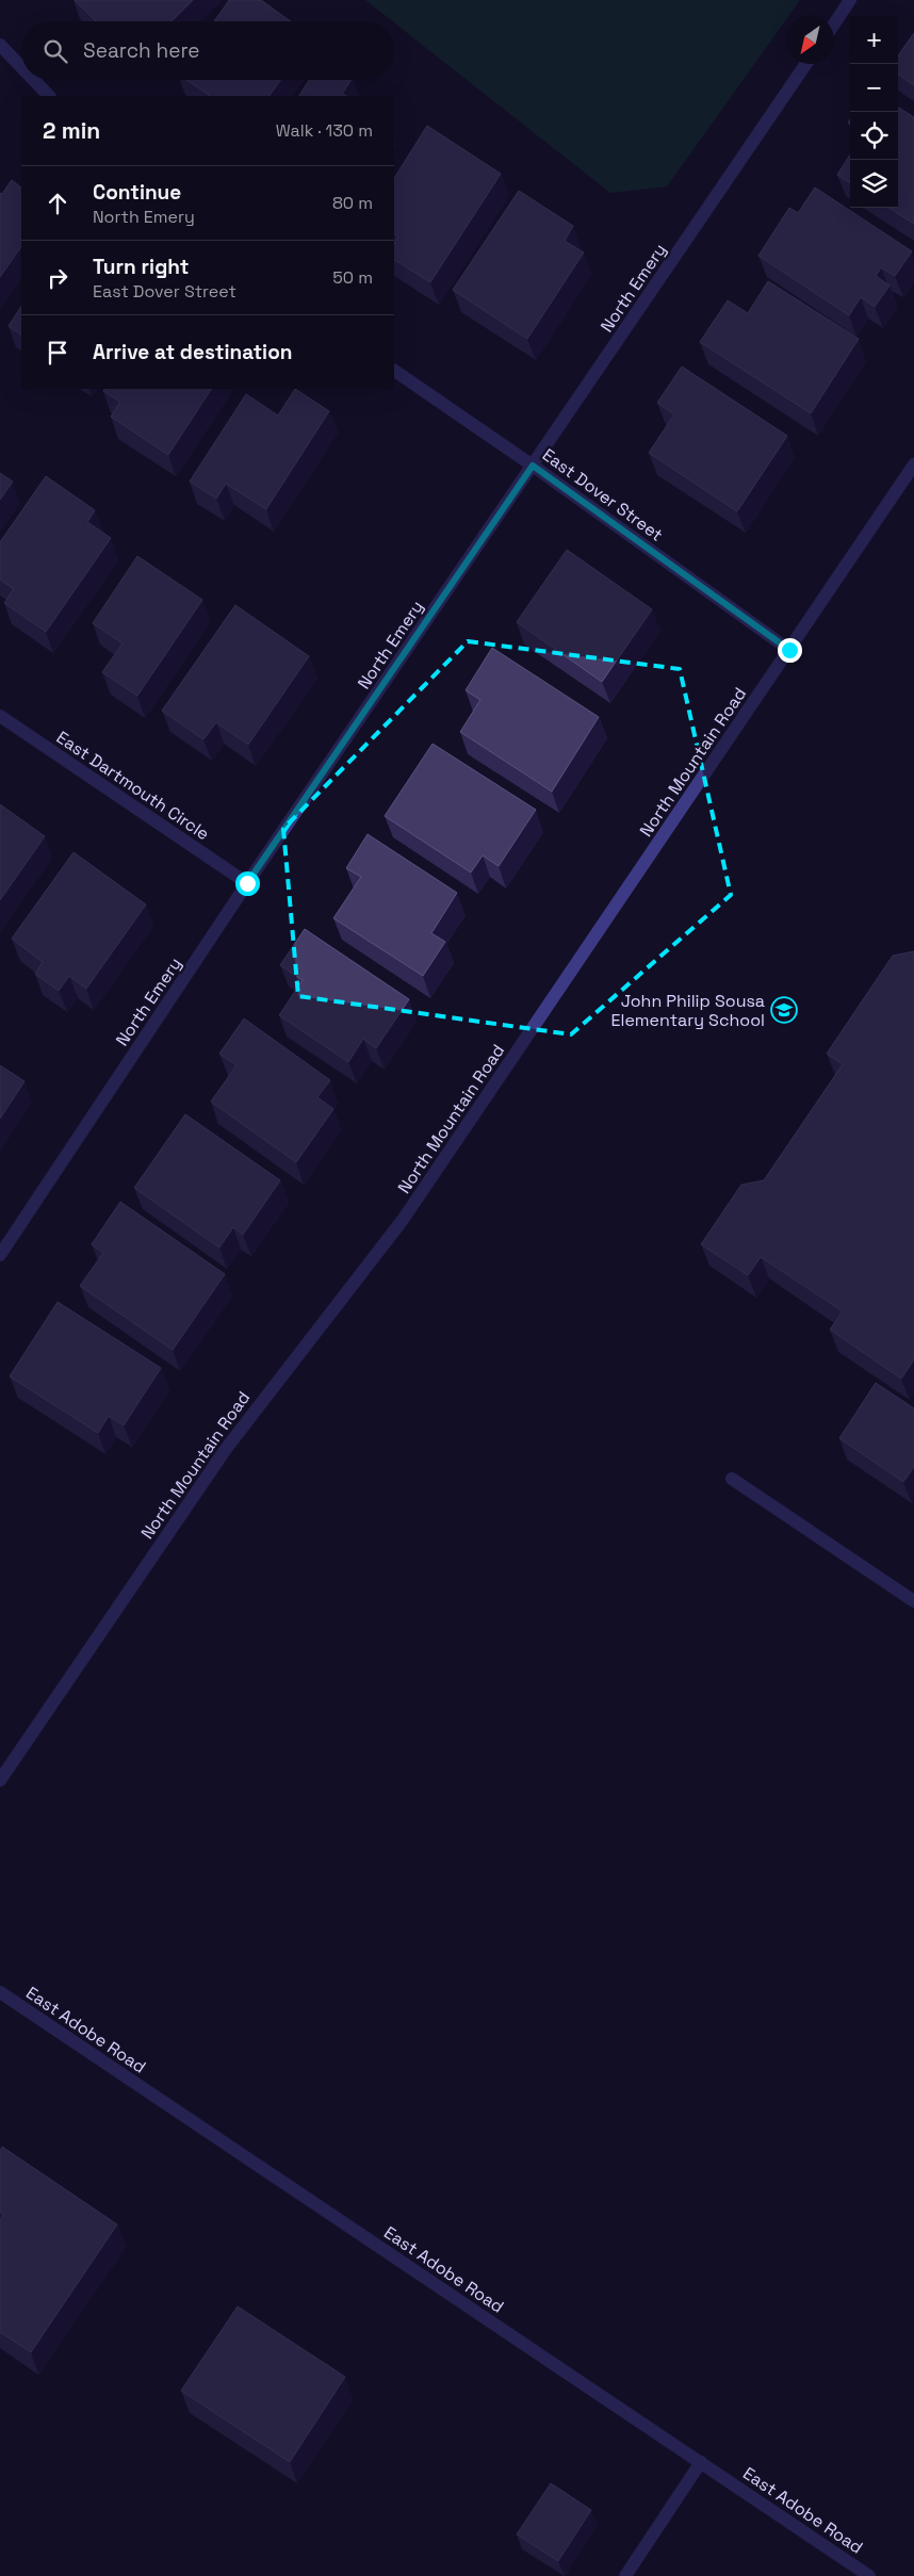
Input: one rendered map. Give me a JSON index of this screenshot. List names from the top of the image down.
{
  "streets": {
    "street": [
      "North Emery",
      "East Dover Street",
      "North Mountain Road",
      "East Dartmouth Circle",
      "East Adobe Road"
    ]
  },
  "crossings": [
    ["North Emery", "East Dover Street"],
    ["North Emery", "East Dartmouth Circle"],
    ["East Dover Street", "North Mountain Road"]
  ],
  "places": {
    "school or university": ["John Philip Sousa Elementary School"]
  },
  "north": "bottom left",
  "page": {
    "map_buttons": ["+", "−"],
    "search": "Search here",
    "heading": ["2 min", "Walk · 130 m"],
    "list": [
      ["Continue", "North Emery", "80 m"],
      ["Turn right", "East Dover Street", "50 m"],
      "Arrive at destination"
    ]
  }
}
